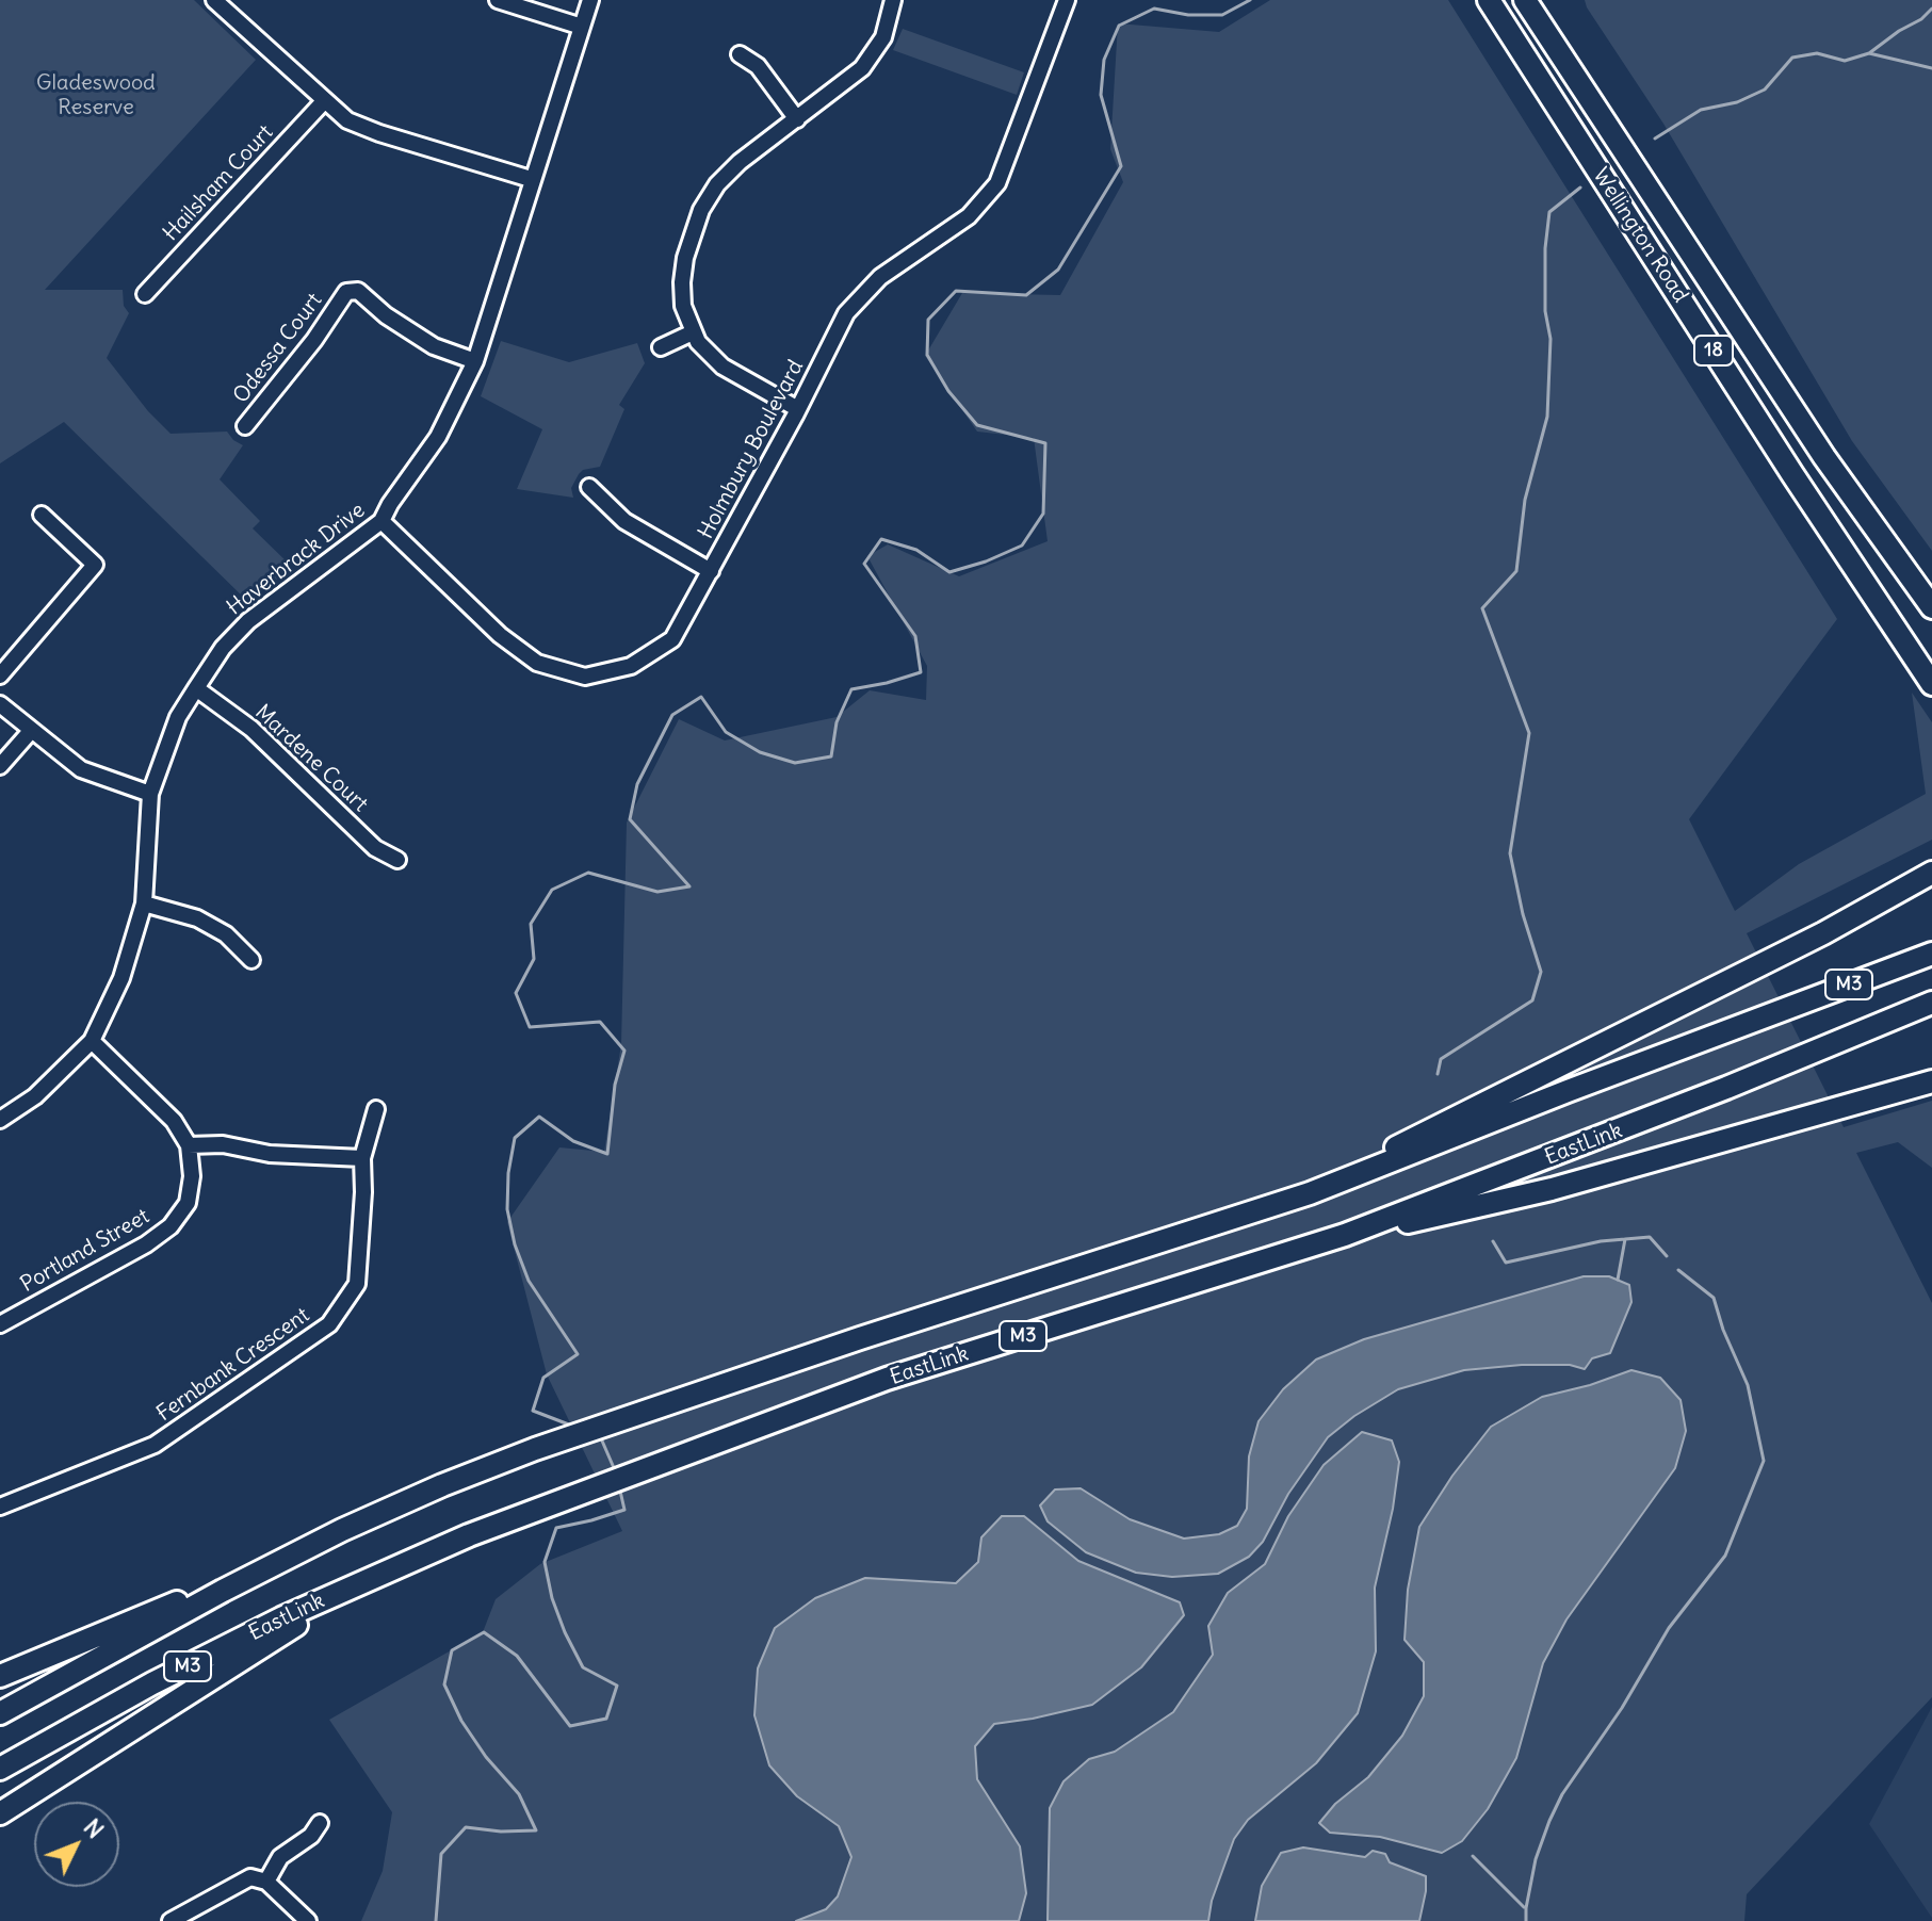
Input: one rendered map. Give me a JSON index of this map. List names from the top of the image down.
{
  "streets": {
    "highway": [
      "Wellington Road",
      "18",
      "M3",
      "EastLink"
    ],
    "street": [
      "Hailsham Court",
      "Odessa Court",
      "Holmbury Boulevard",
      "Haverbrack Drive",
      "Mardene Court",
      "Portland Street",
      "Fernbank Crescent"
    ]
  },
  "crossings": [
    ["Odessa Court", "Haverbrack Drive"],
    ["Holmbury Boulevard", "Haverbrack Drive"],
    ["Haverbrack Drive", "Mardene Court"]
  ],
  "parks": ["Gladeswood Reserve"],
  "north": "top right"
}
